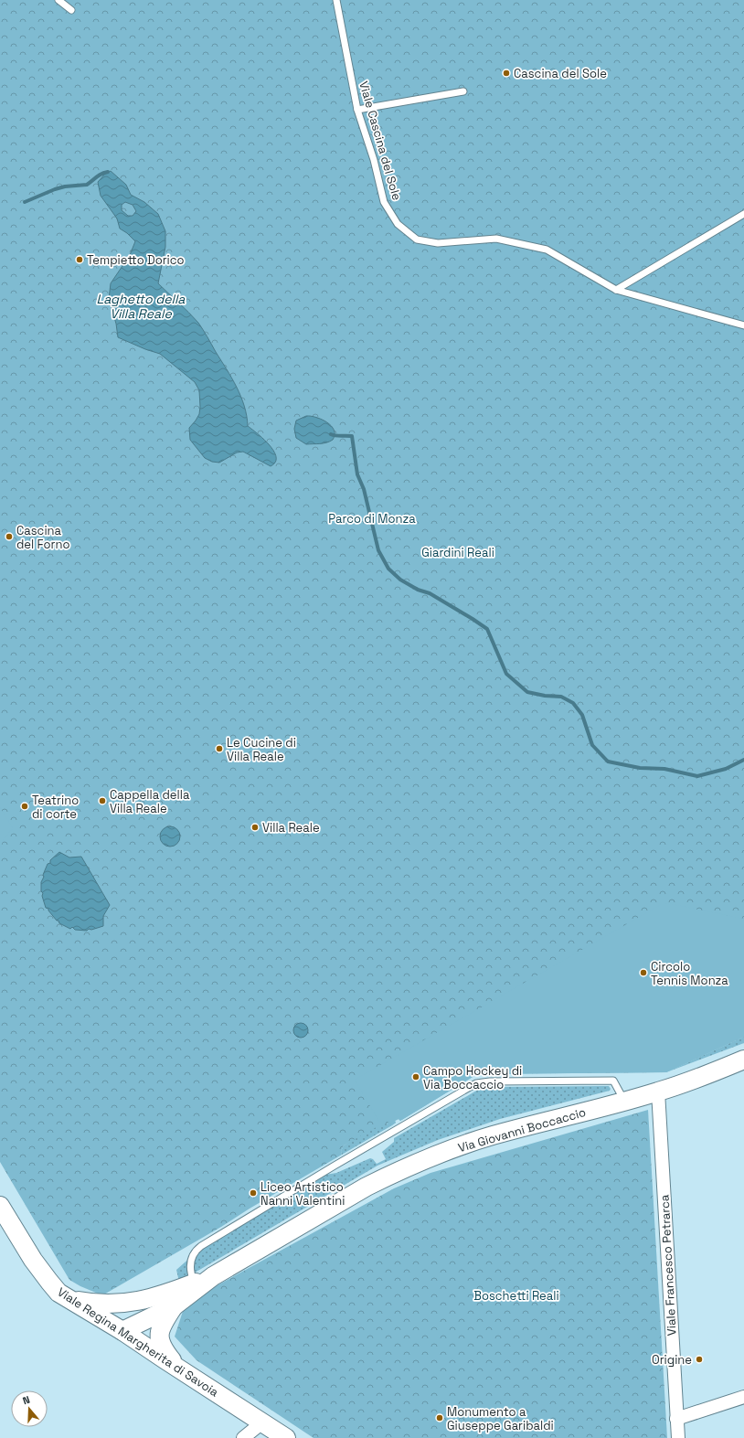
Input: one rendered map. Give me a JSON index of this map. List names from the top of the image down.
{
  "streets": {
    "main road": ["Via Giovanni Boccaccio", "Viale Regina Margherita di Savoia"],
    "street": ["Viale Francesco Petrarca"],
    "lane": ["Viale Cascina del Sole"]
  },
  "crossings": [
    ["Via Giovanni Boccaccio", "Viale Francesco Petrarca"],
    ["Via Giovanni Boccaccio", "Viale Regina Margherita di Savoia"]
  ],
  "water": ["Laghetto della Villa Reale"],
  "parks": ["Parco di Monza", "Giardini Reali", "Boschetti Reali"],
  "places": [
    "Cascina del Sole",
    "Tempietto Dorico",
    "Cascina del Forno",
    "Le Cucine di Villa Reale",
    "Cappella della Villa Reale",
    "Teatrino di corte",
    "Villa Reale",
    "Circolo Tennis Monza",
    "Campo Hockey di Via Boccaccio",
    "Liceo Artistico Nanni Valentini",
    "Origine",
    "Monumento a Giuseppe Garibaldi"
  ],
  "north": "top"
}
